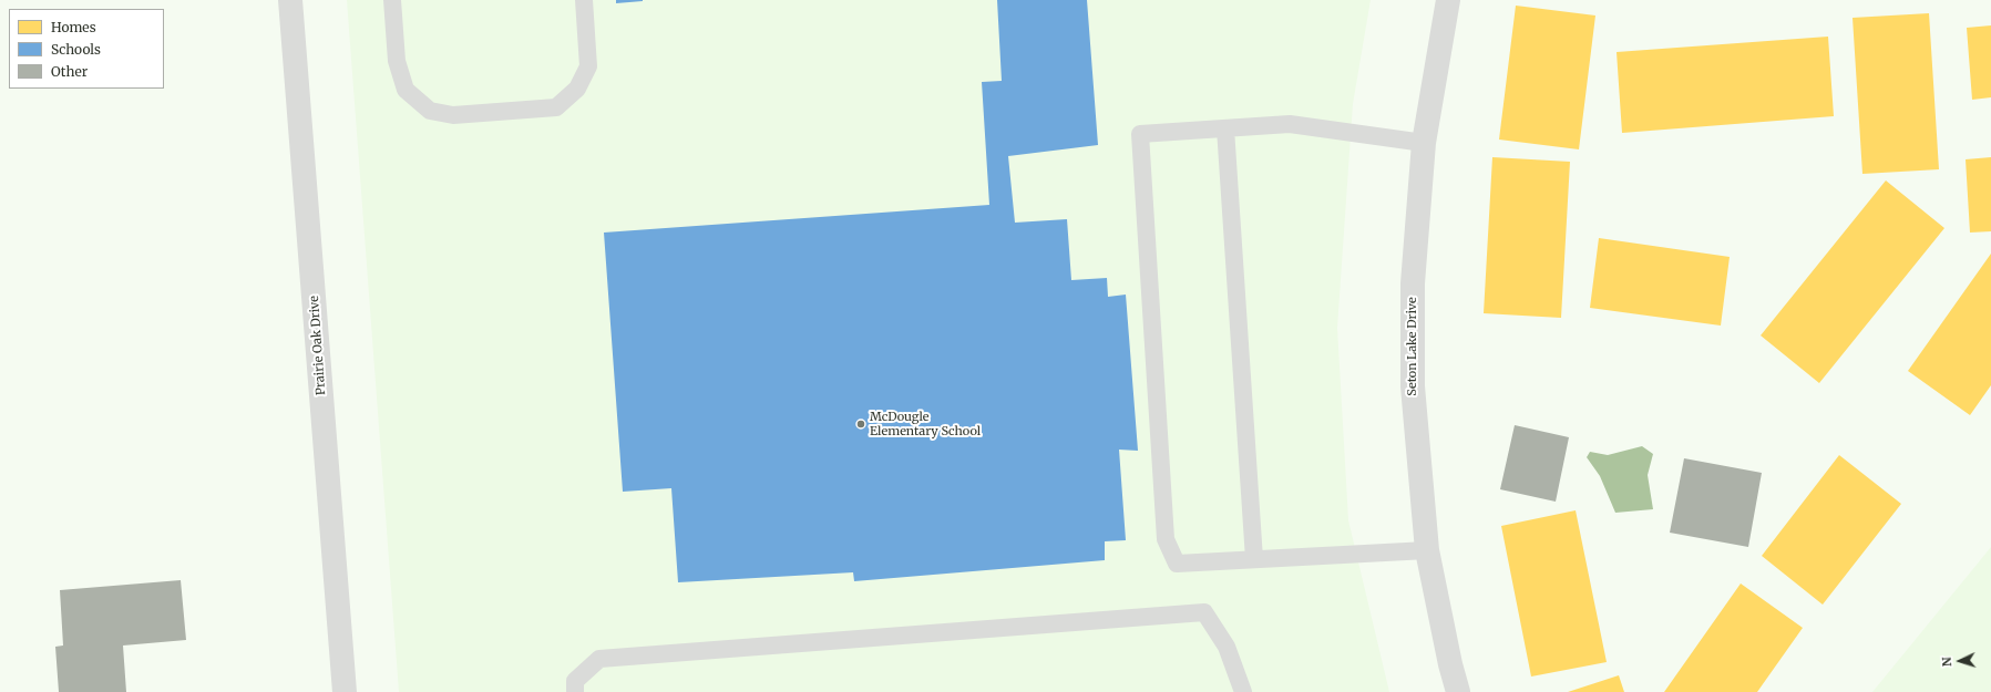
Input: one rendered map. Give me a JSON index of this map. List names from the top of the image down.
{
  "streets": {
    "street": ["Prairie Oak Drive", "Seton Lake Drive"]
  },
  "places": ["McDougle Elementary School"],
  "legend": ["Homes", "Schools", "Other"],
  "north": "left"
}
